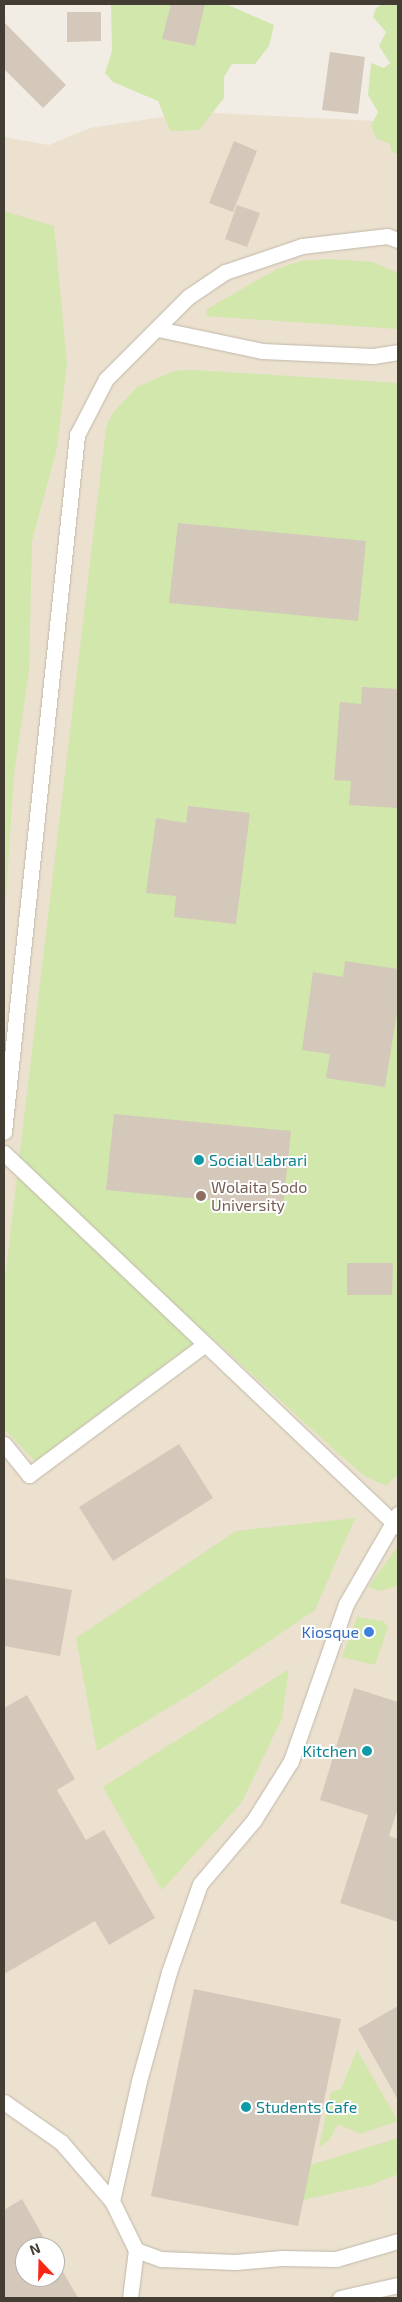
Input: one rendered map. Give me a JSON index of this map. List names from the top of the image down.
{
  "places": [
    "Social Labrari",
    "Wolaita Sodo University",
    "Kiosque",
    "Kitchen",
    "Students Cafe"
  ],
  "north": "top"
}
